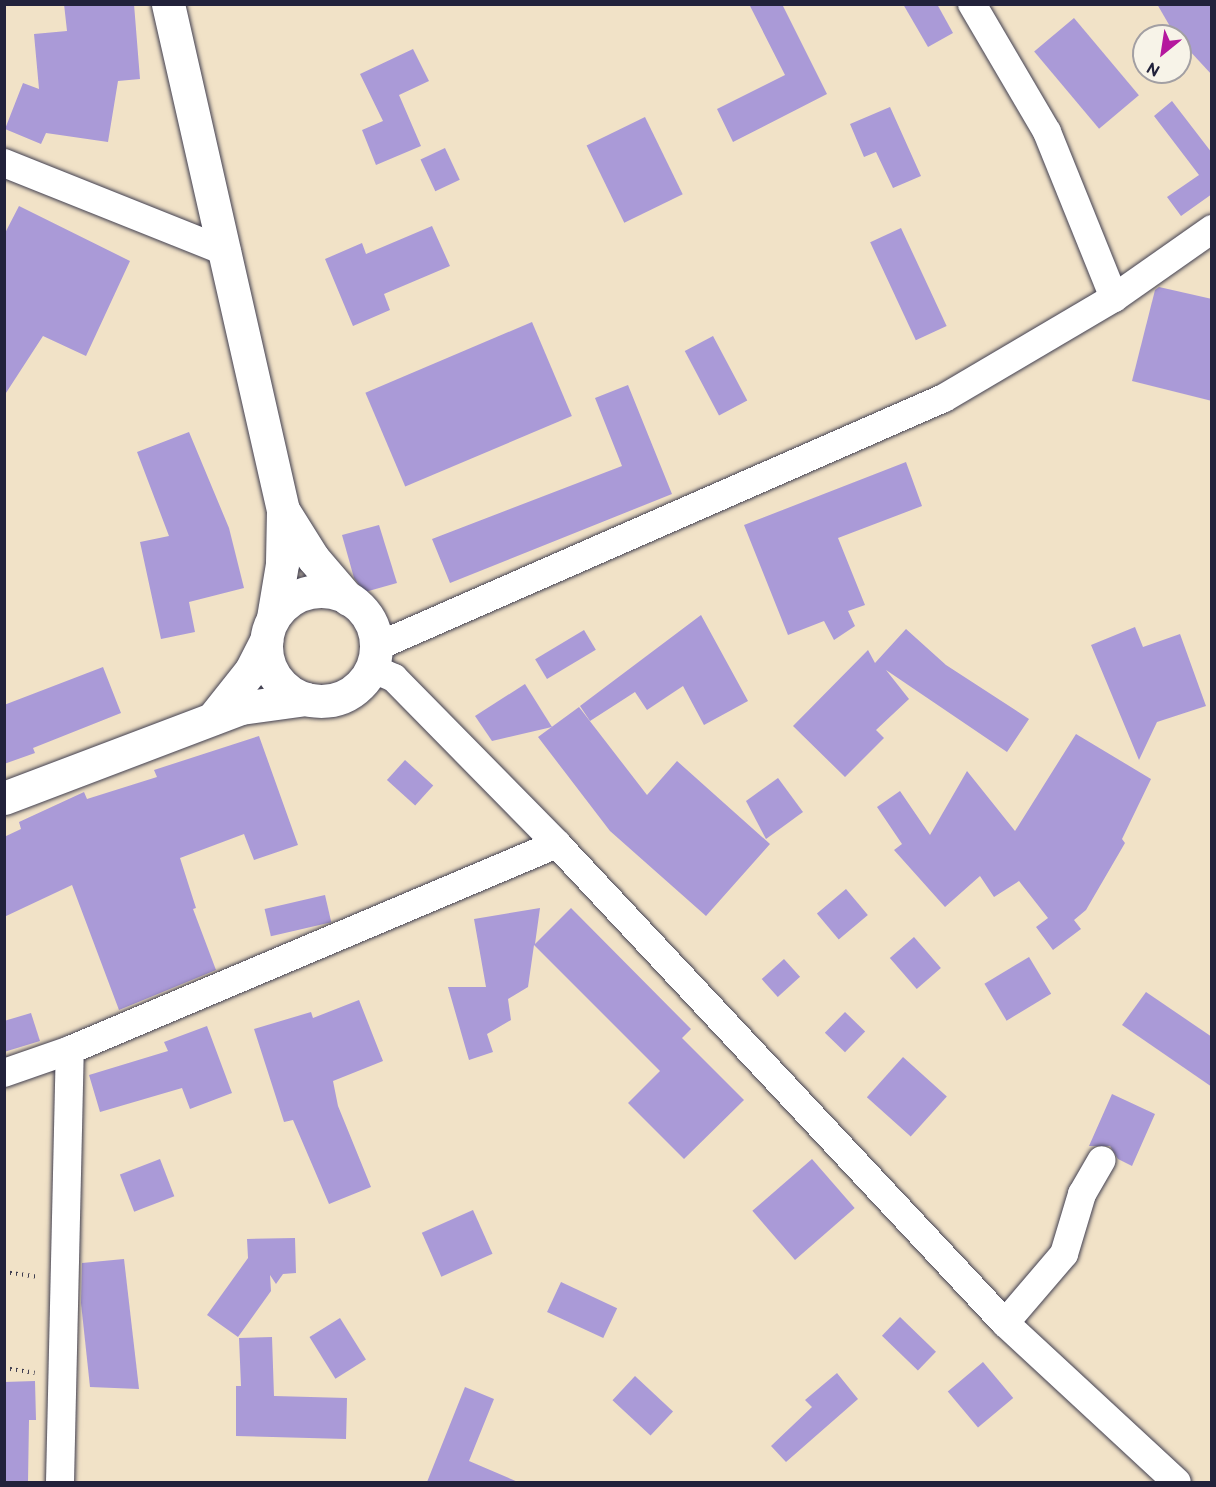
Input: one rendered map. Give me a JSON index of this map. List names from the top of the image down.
{
  "north": "bottom left"
}
